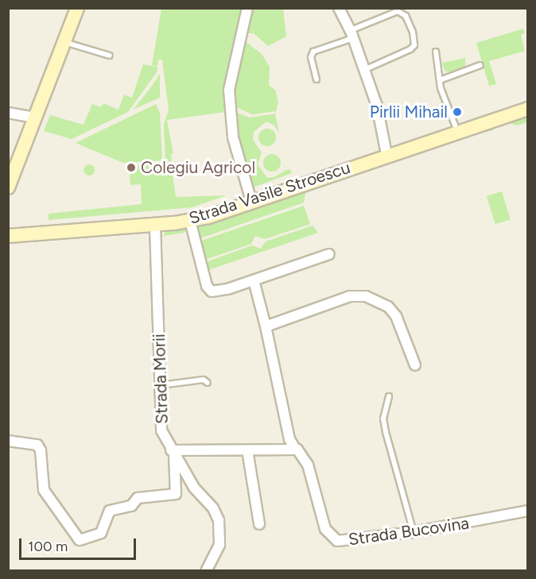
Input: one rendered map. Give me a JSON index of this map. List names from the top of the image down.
{
  "streets": {
    "main road": ["Strada Vasile Stroescu"],
    "street": ["Strada Morii", "Strada Bucovina"]
  },
  "crossings": [
    ["Strada Vasile Stroescu", "Strada Morii"]
  ],
  "places": ["Pirlii Mihail", "Colegiu Agricol"],
  "scale_bar": "100 m"
}
